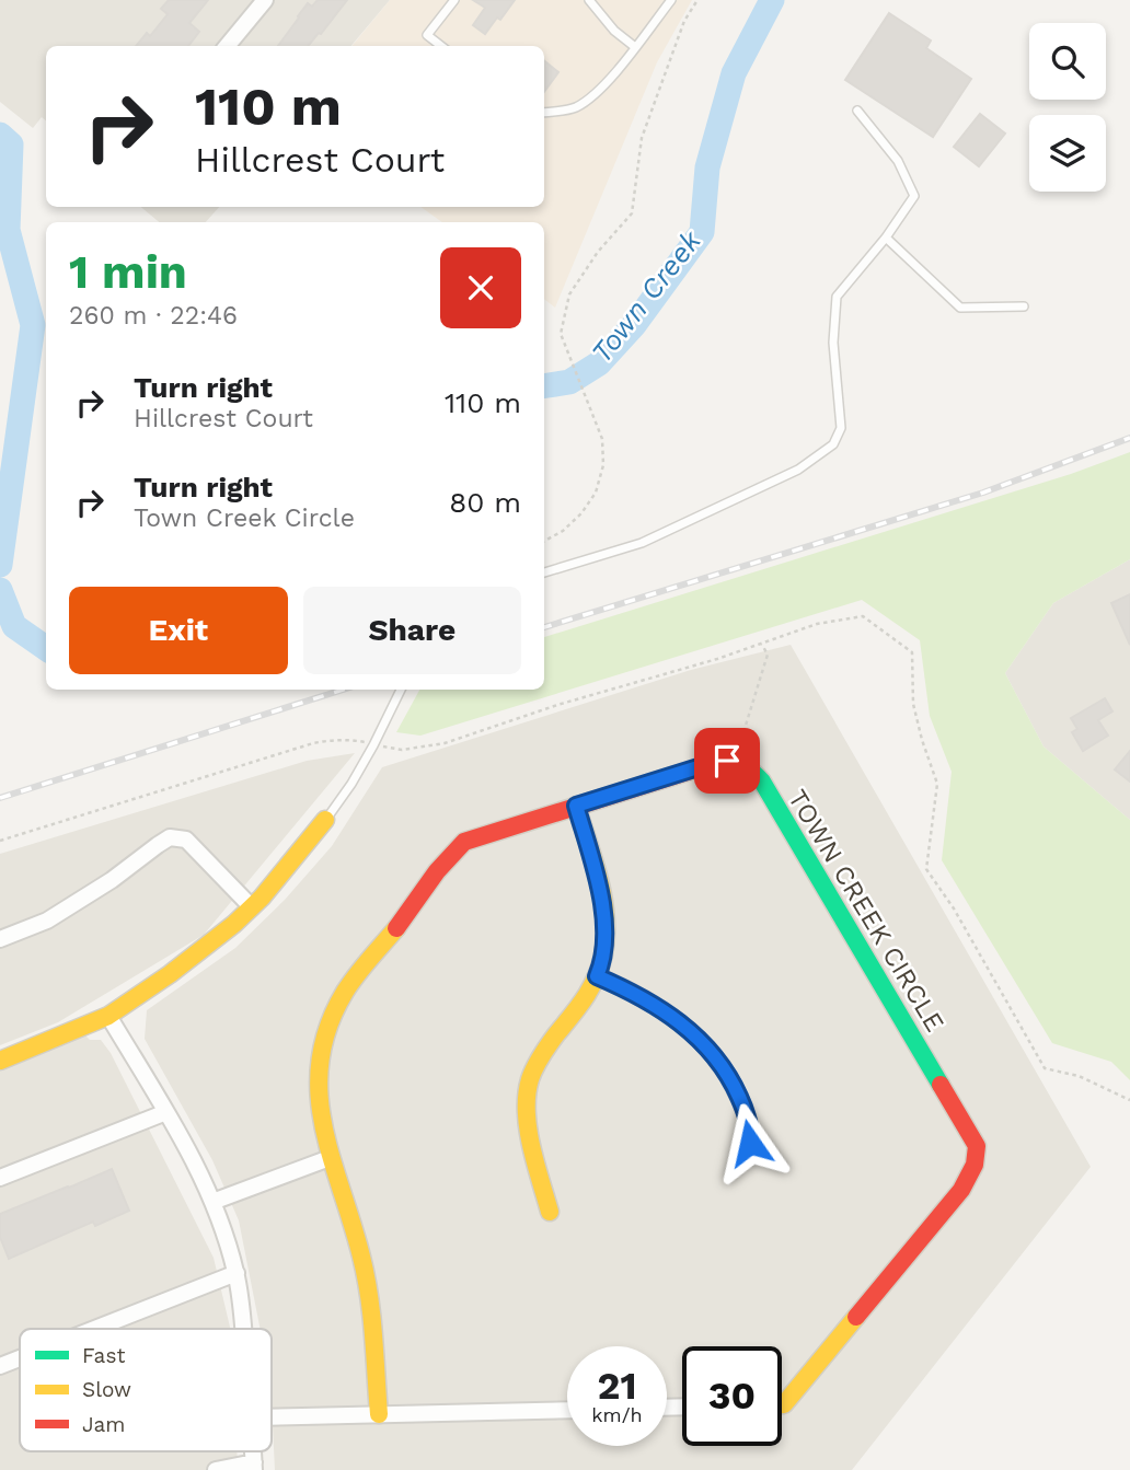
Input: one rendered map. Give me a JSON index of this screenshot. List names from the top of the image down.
{
  "streets": {
    "street": ["TOWN CREEK CIRCLE"]
  },
  "water": ["Town Creek"],
  "legend": ["Fast", "Slow", "Jam"],
  "page": {
    "turn": ["110 m", "Hillcrest Court"],
    "heading": ["1 min", "260 m · 22:46"],
    "list": [
      {
        "name": "Turn right",
        "note": "Hillcrest Court",
        "value": "110 m"
      },
      {
        "name": "Turn right",
        "note": "Town Creek Circle",
        "value": "80 m"
      }
    ],
    "buttons": ["Exit", "Share"],
    "speed": "21 km/h",
    "limit": "30"
  }
}
